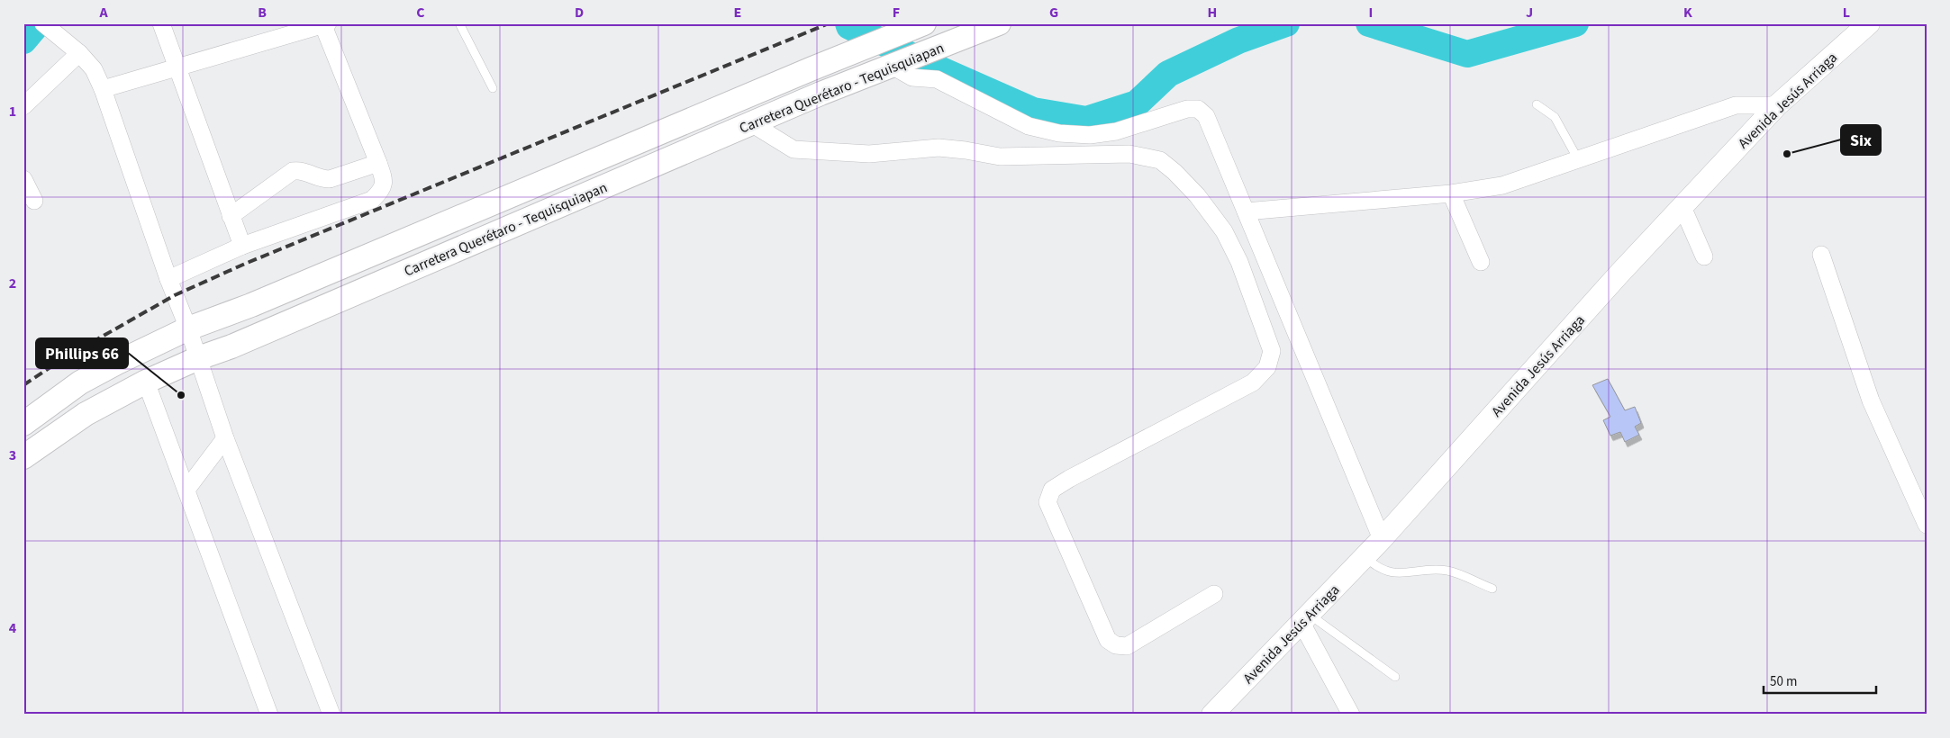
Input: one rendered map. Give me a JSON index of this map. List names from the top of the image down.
{
  "streets": {
    "main road": ["Carretera Querétaro - Tequisquiapan"],
    "street": ["Avenida Jesús Arriaga"]
  },
  "places": ["Six", "Phillips 66"],
  "scale_bar": "50 m",
  "grid": {
    "columns": [
      "A",
      "B",
      "C",
      "D",
      "E",
      "F",
      "G",
      "H",
      "I",
      "J",
      "K",
      "L"
    ],
    "rows": [
      "1",
      "2",
      "3",
      "4"
    ]
  }
}
